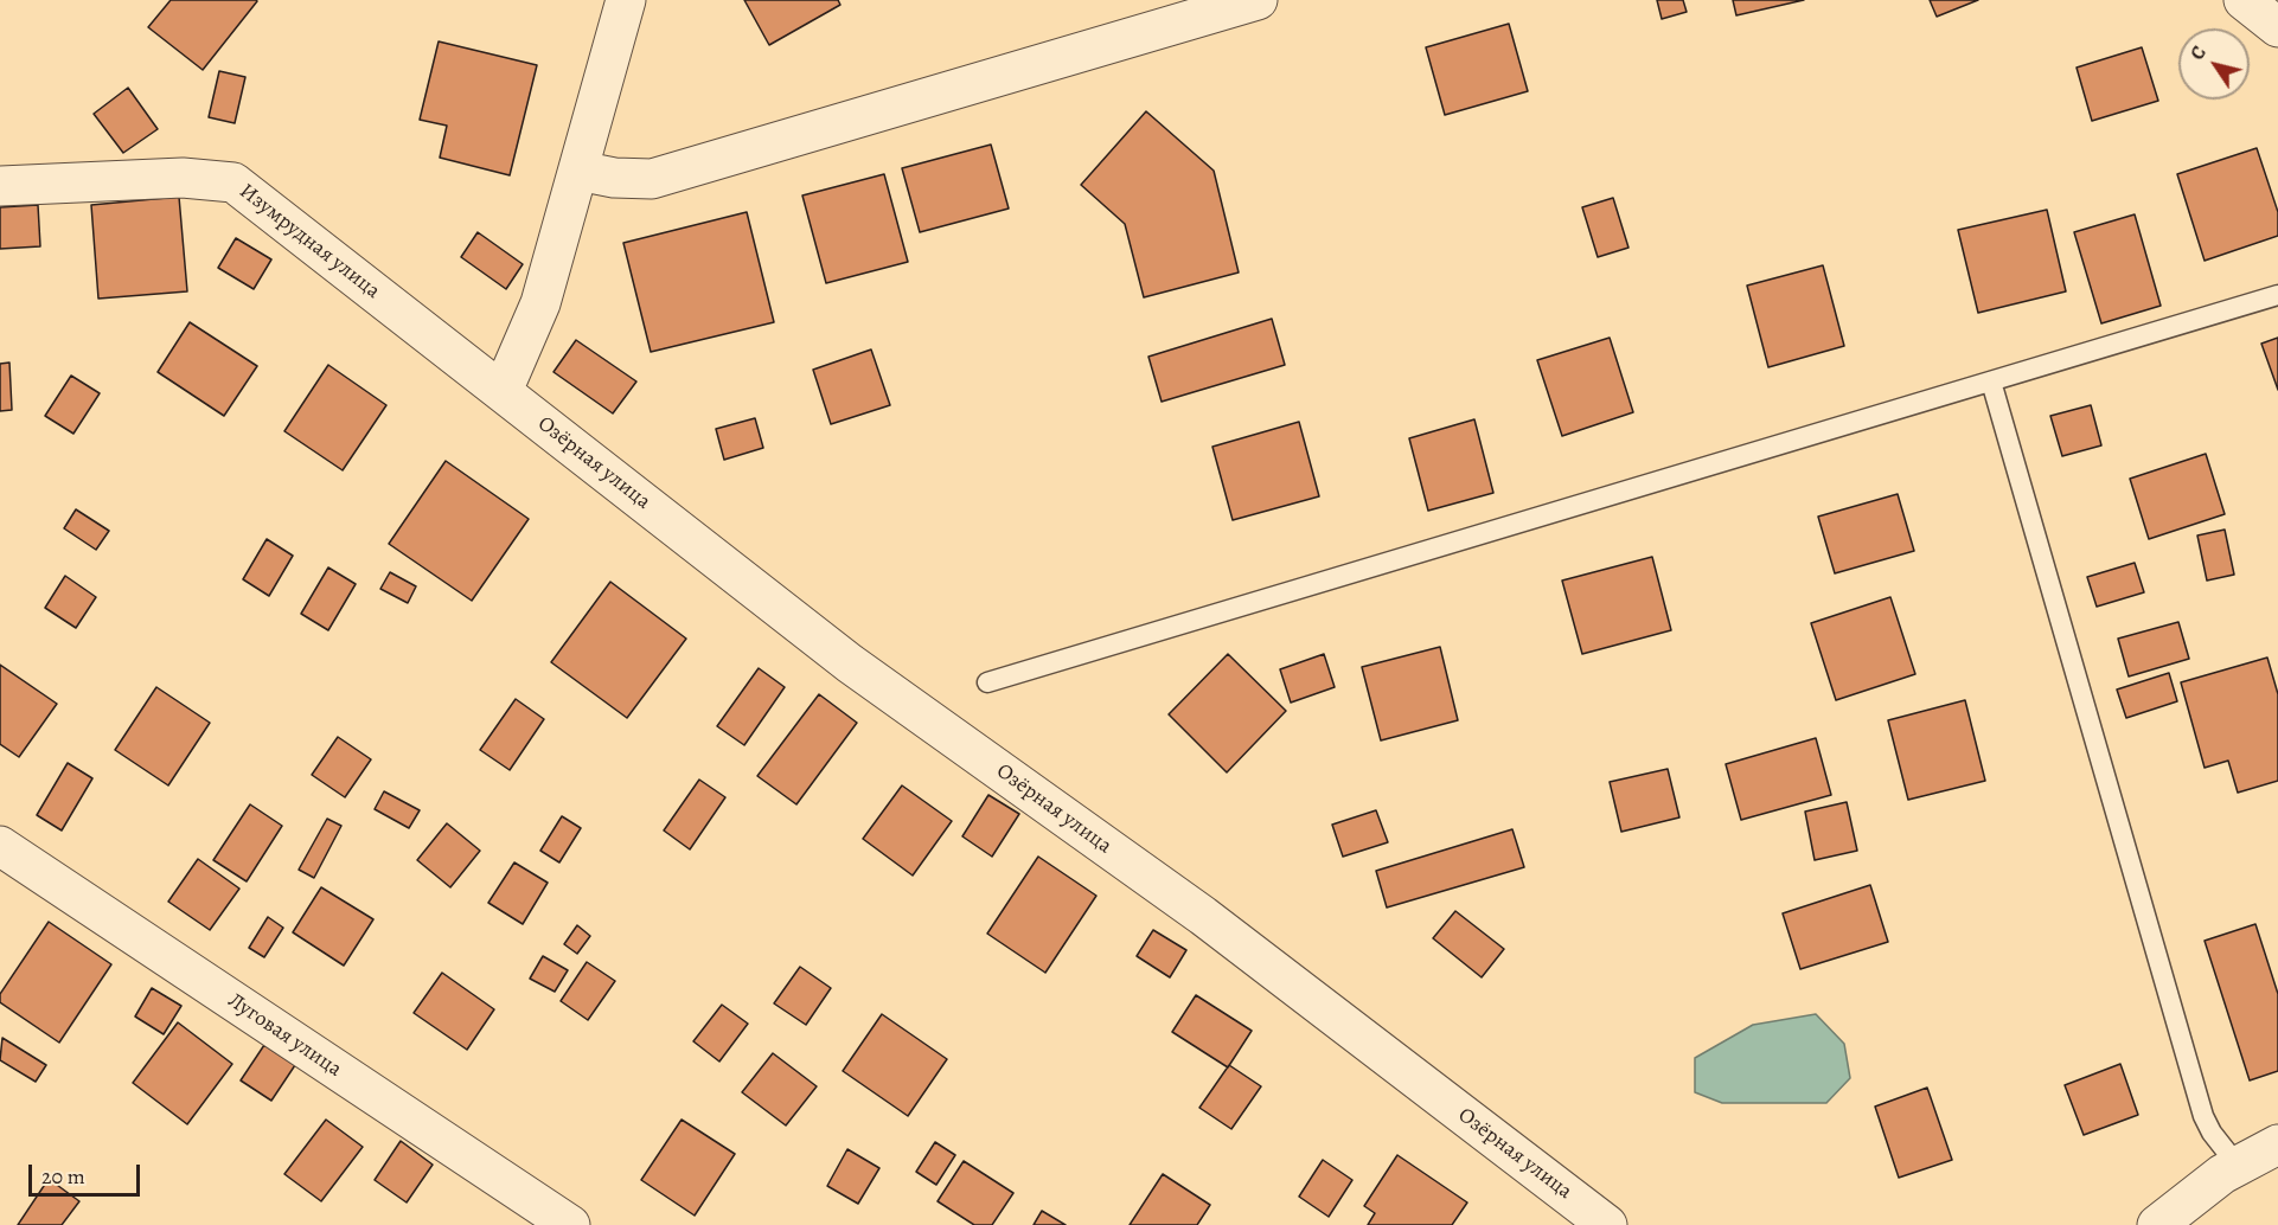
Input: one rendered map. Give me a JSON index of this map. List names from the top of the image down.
{
  "streets": {
    "street": ["Изумрудная улица", "Озёрная улица", "Луговая улица"]
  },
  "crossings": [
    ["Изумрудная улица", "Озёрная улица"]
  ],
  "scale_bar": "20 m",
  "north": "top left"
}
